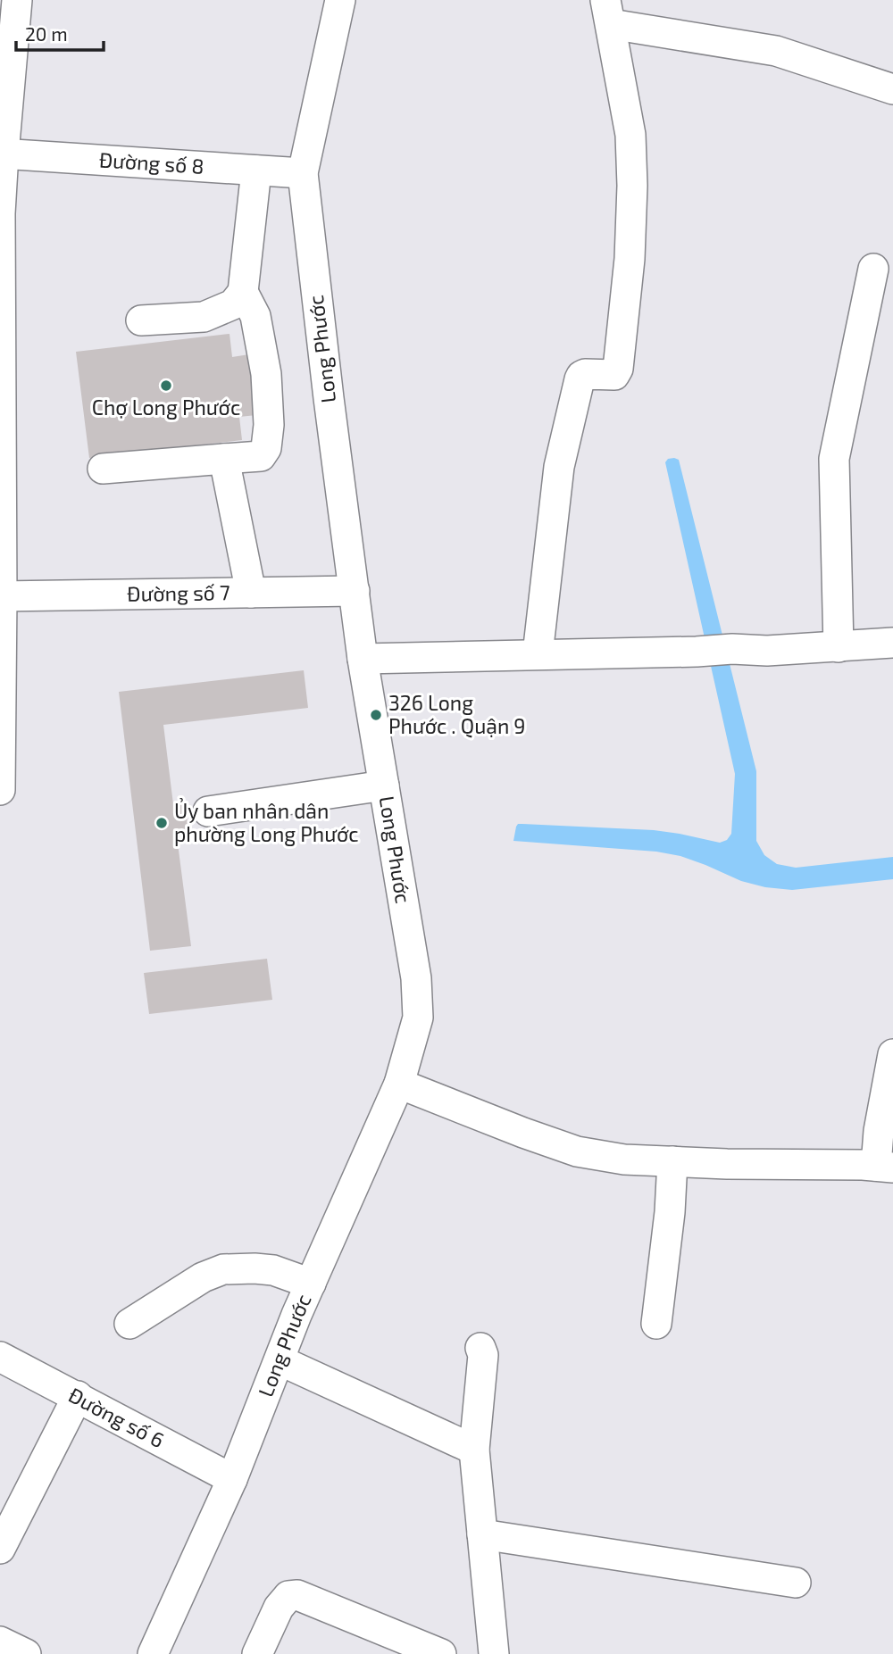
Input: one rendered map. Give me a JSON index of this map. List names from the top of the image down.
{
  "streets": {
    "street": [
      "Đường số 8",
      "Long Phước",
      "Đường số 7",
      "Đường số 6"
    ]
  },
  "crossings": [
    ["Đường số 8", "Long Phước"],
    ["Long Phước", "Đường số 7"],
    ["Long Phước", "Đường số 6"]
  ],
  "places": ["Chợ Long Phước", "326 Long Phước . Quận 9", "Ủy ban nhân dân phường Long Phước"],
  "scale_bar": "20 m"
}
